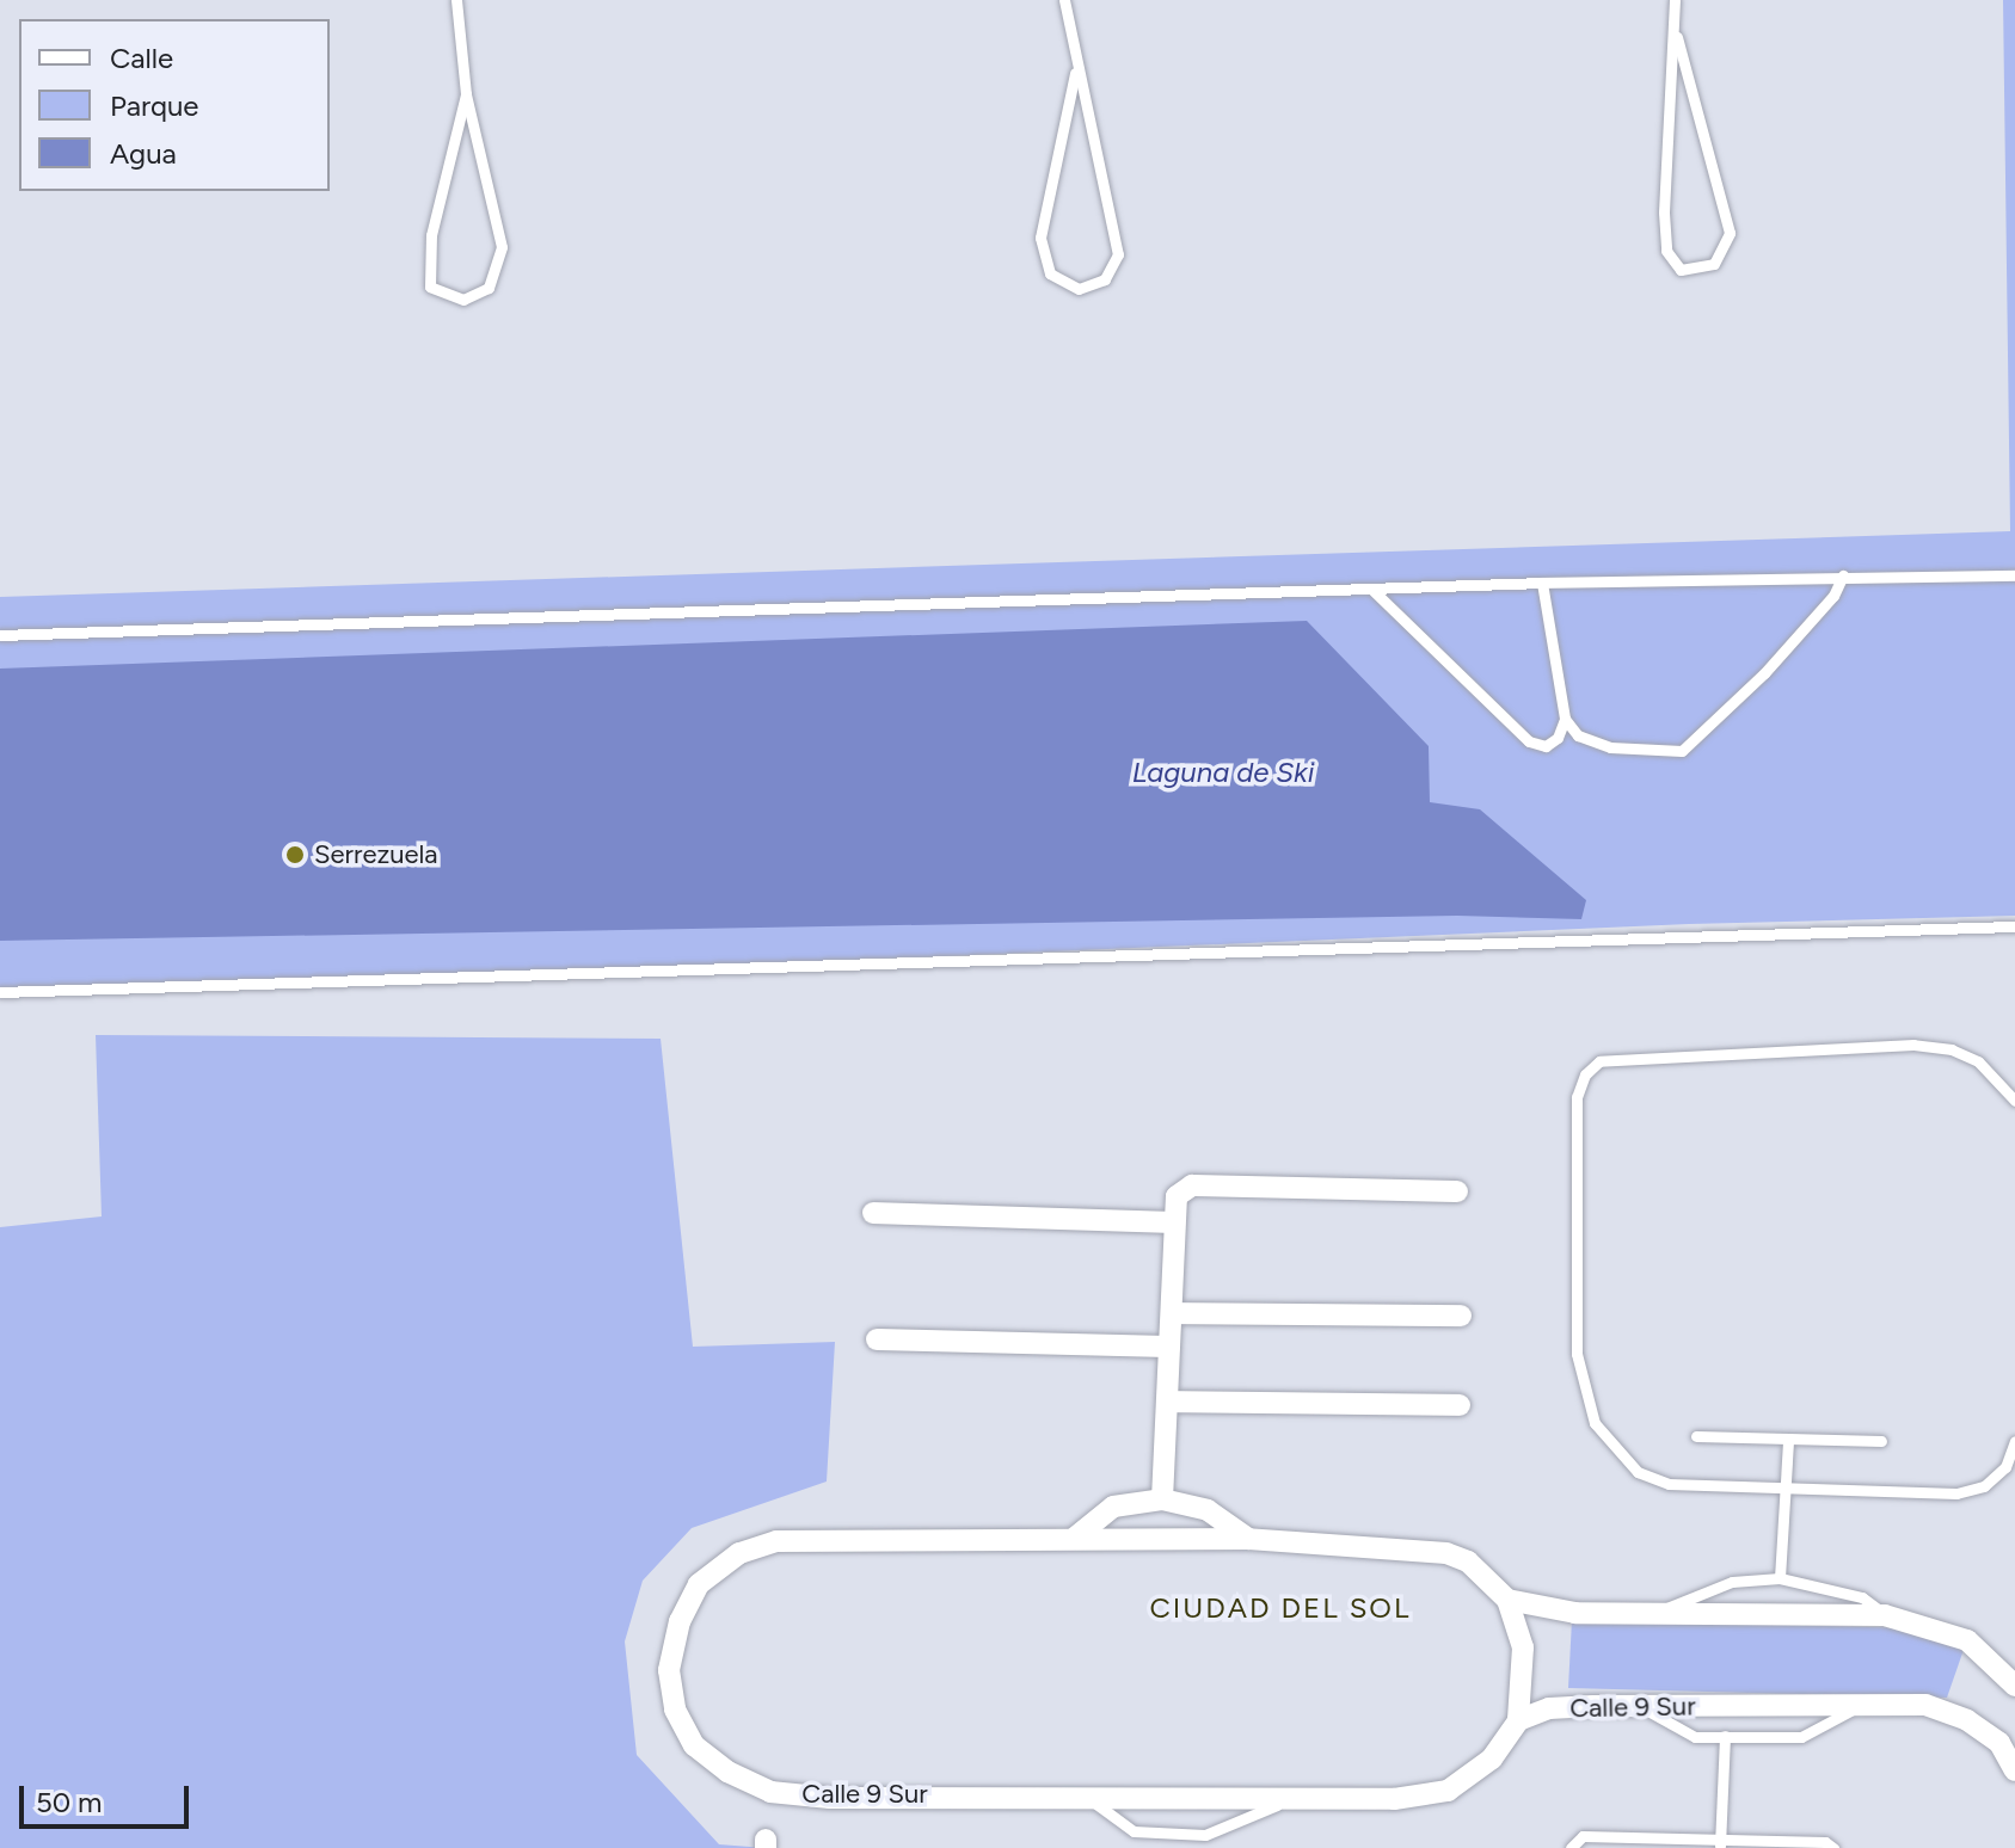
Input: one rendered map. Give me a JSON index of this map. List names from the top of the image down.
{
  "streets": {
    "street": ["Calle 9 Sur"]
  },
  "districts": ["CIUDAD DEL SOL"],
  "water": ["Laguna de Ski"],
  "places": ["Serrezuela"],
  "legend": ["Calle", "Parque", "Agua"],
  "scale_bar": "50 m"
}
